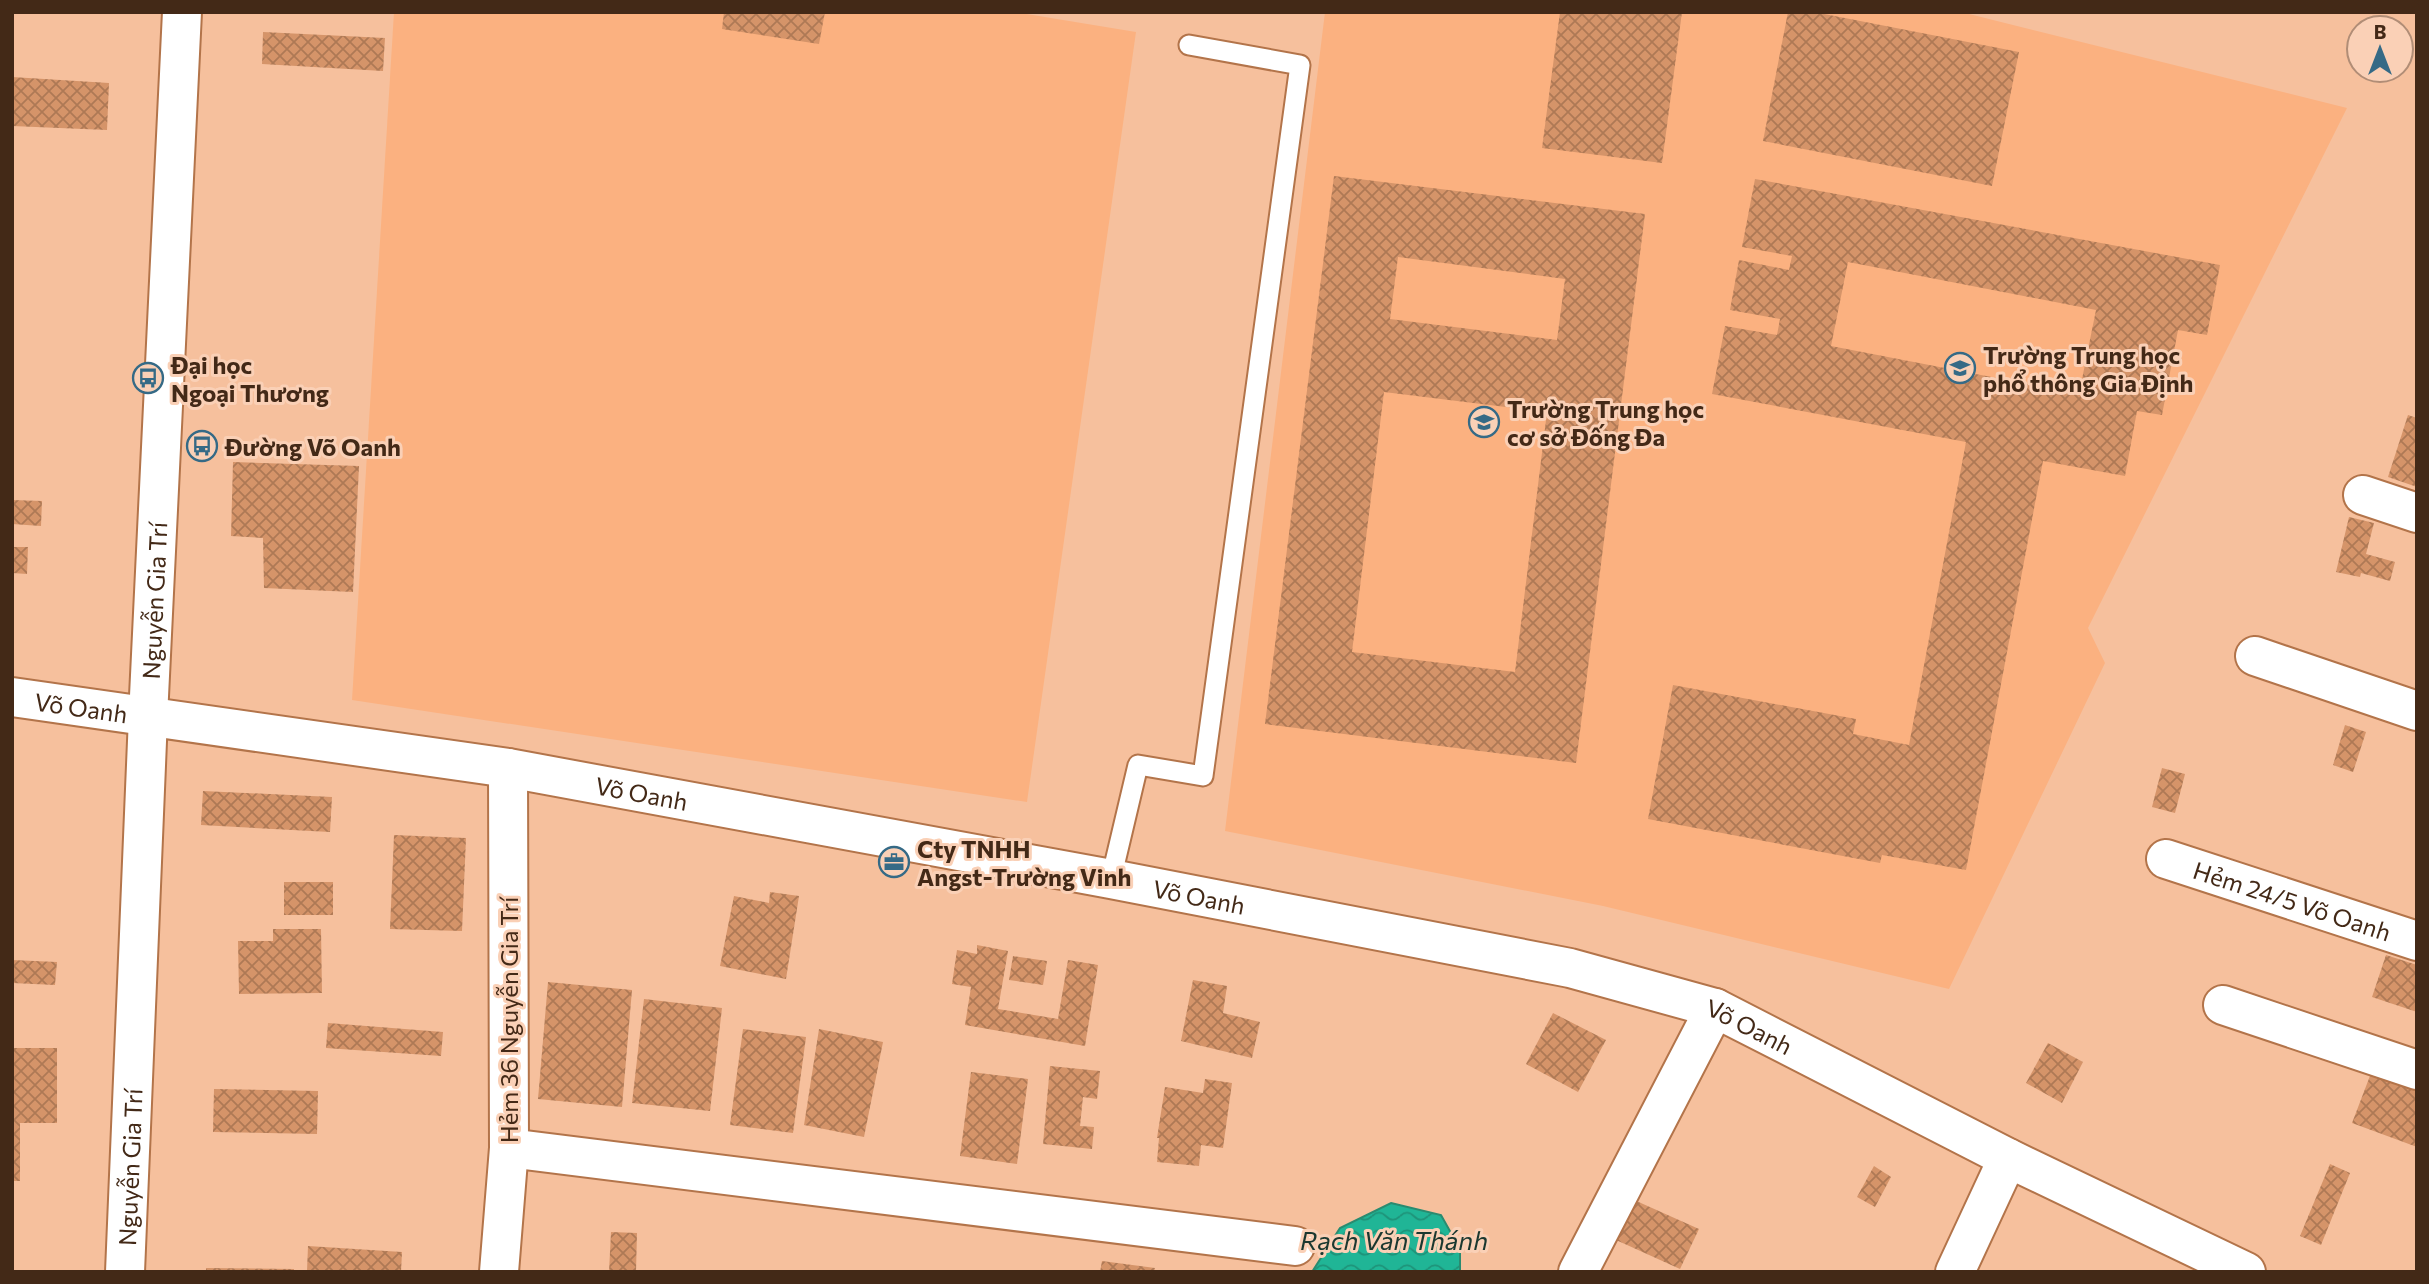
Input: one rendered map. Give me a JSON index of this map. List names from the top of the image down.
{
  "streets": {
    "street": [
      "Nguyễn Gia Trí",
      "Võ Oanh",
      "Hẻm 24/5 Võ Oanh",
      "Hẻm 36 Nguyễn Gia Trí"
    ]
  },
  "crossings": [
    ["Nguyễn Gia Trí", "Võ Oanh"],
    ["Võ Oanh", "Hẻm 36 Nguyễn Gia Trí"]
  ],
  "water": ["Rạch Văn Thánh"],
  "places": {
    "school or university": ["Trường Trung học phổ thông Gia Định", "Trường Trung học cơ sở Đống Đa"],
    "bus stop": ["Đại học Ngoại Thương", "Đường Võ Oanh"],
    "office": ["Cty TNHH Angst-Trường Vinh"]
  },
  "north": "top"
}
